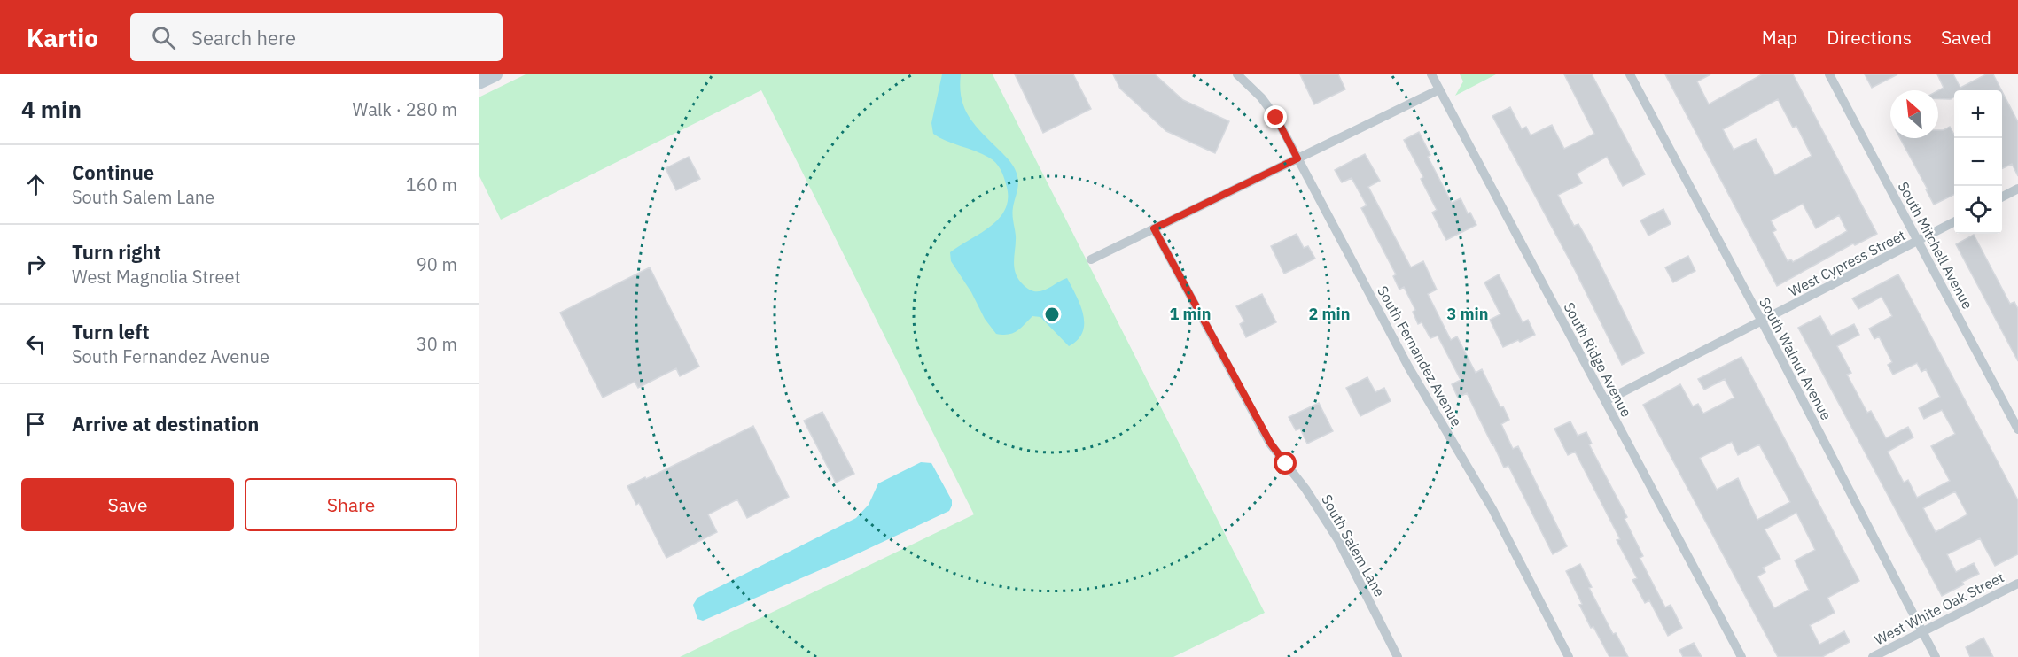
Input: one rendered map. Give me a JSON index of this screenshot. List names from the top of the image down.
{
  "streets": {
    "street": [
      "South Mitchell Avenue",
      "West Cypress Street",
      "South Fernandez Avenue",
      "South Walnut Avenue",
      "South Ridge Avenue",
      "South Salem Lane",
      "West White Oak Street"
    ]
  },
  "crossings": [
    ["South Mitchell Avenue", "West Cypress Street"],
    ["West Cypress Street", "South Walnut Avenue"],
    ["West Cypress Street", "South Ridge Avenue"],
    ["South Walnut Avenue", "West White Oak Street"]
  ],
  "north": "top left",
  "page": {
    "header": "Kartio",
    "search": "Search here",
    "nav": ["Map", "Directions", "Saved"],
    "heading": ["4 min", "Walk · 280 m"],
    "map_buttons": ["+", "−"],
    "list": [
      ["Continue", "South Salem Lane", "160 m"],
      ["Turn right", "West Magnolia Street", "90 m"],
      ["Turn left", "South Fernandez Avenue", "30 m"],
      "Arrive at destination"
    ],
    "buttons": ["Save", "Share"]
  },
  "rings": ["1 min", "2 min", "3 min"]
}
